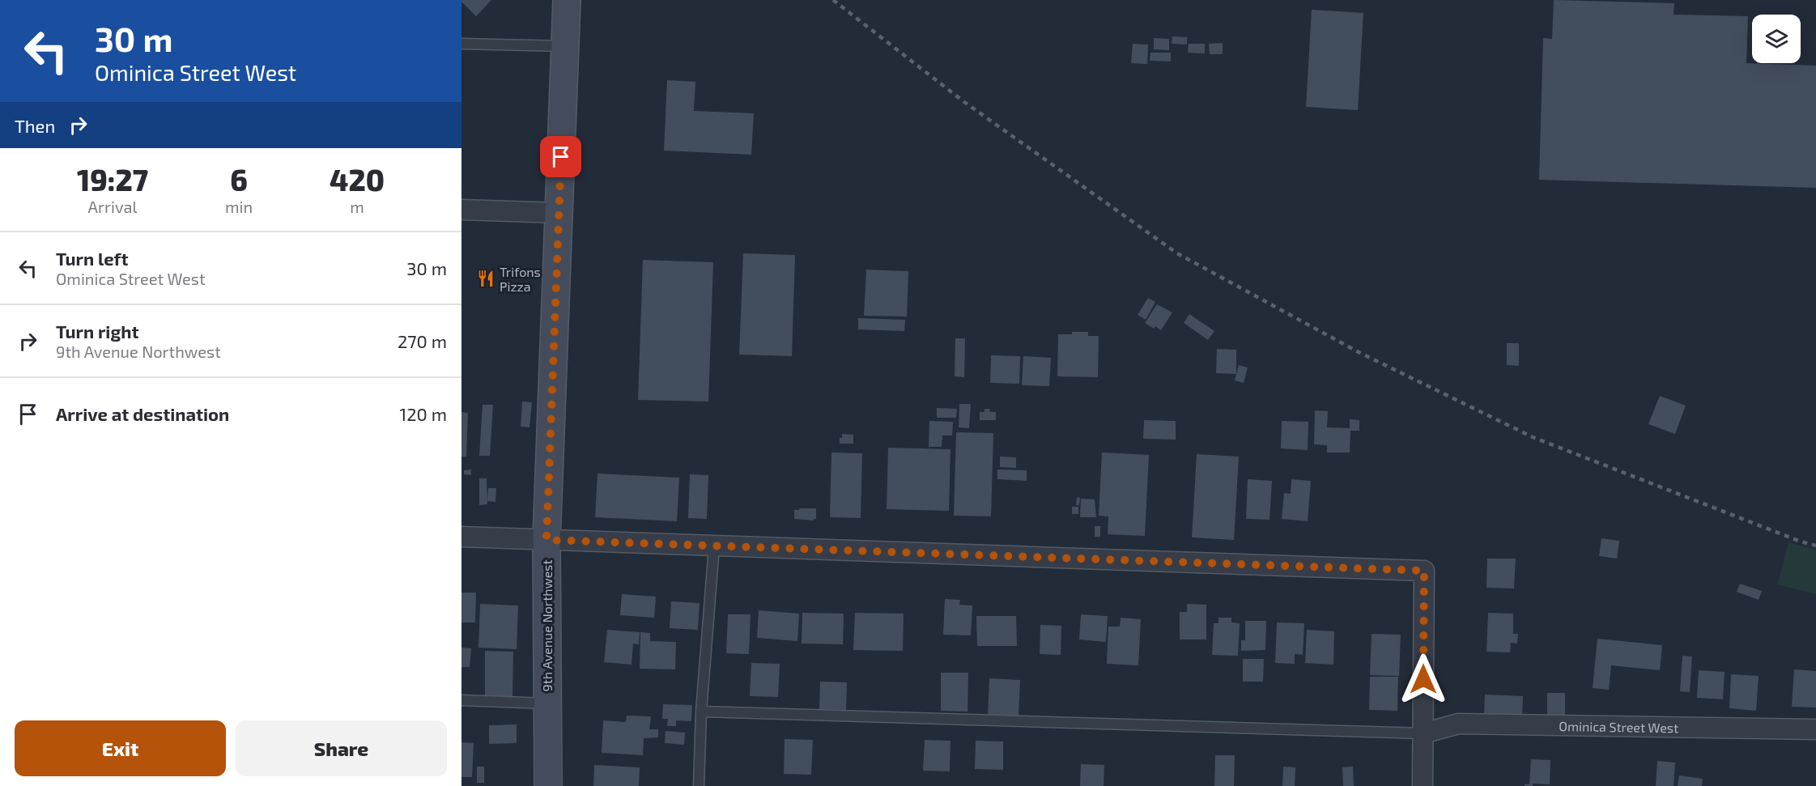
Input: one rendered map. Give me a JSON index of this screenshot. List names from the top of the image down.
{
  "streets": {
    "main road": ["9th Avenue Northwest"],
    "street": ["Ominica Street West"]
  },
  "places": {
    "restaurant": ["Trifons Pizza"]
  },
  "page": {
    "turn": ["30 m", "Ominica Street West"],
    "then": "Then",
    "eta": [
      "19:27",
      "Arrival",
      "6",
      "min",
      "420",
      "m"
    ],
    "list": [
      {
        "name": "Turn left",
        "note": "Ominica Street West",
        "value": "30 m"
      },
      {
        "name": "Turn right",
        "note": "9th Avenue Northwest",
        "value": "270 m"
      },
      {
        "name": "Arrive at destination",
        "value": "120 m"
      }
    ],
    "buttons": ["Exit", "Share"]
  }
}
